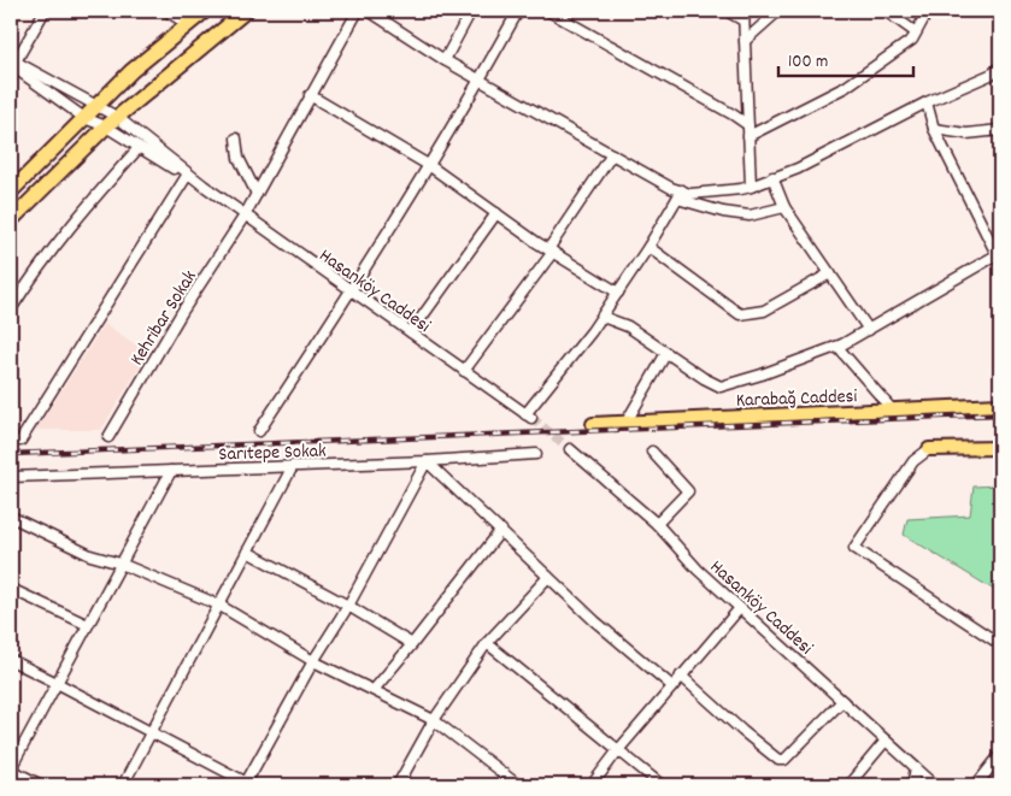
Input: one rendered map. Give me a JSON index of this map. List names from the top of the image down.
{
  "streets": {
    "main road": ["Karabağ Caddesi"],
    "street": ["Hasanköy Caddesi", "Kehribar Sokak", "Sarıtepe Sokak"]
  },
  "crossings": [
    ["Hasanköy Caddesi", "Kehribar Sokak"]
  ],
  "scale_bar": "100 m"
}
